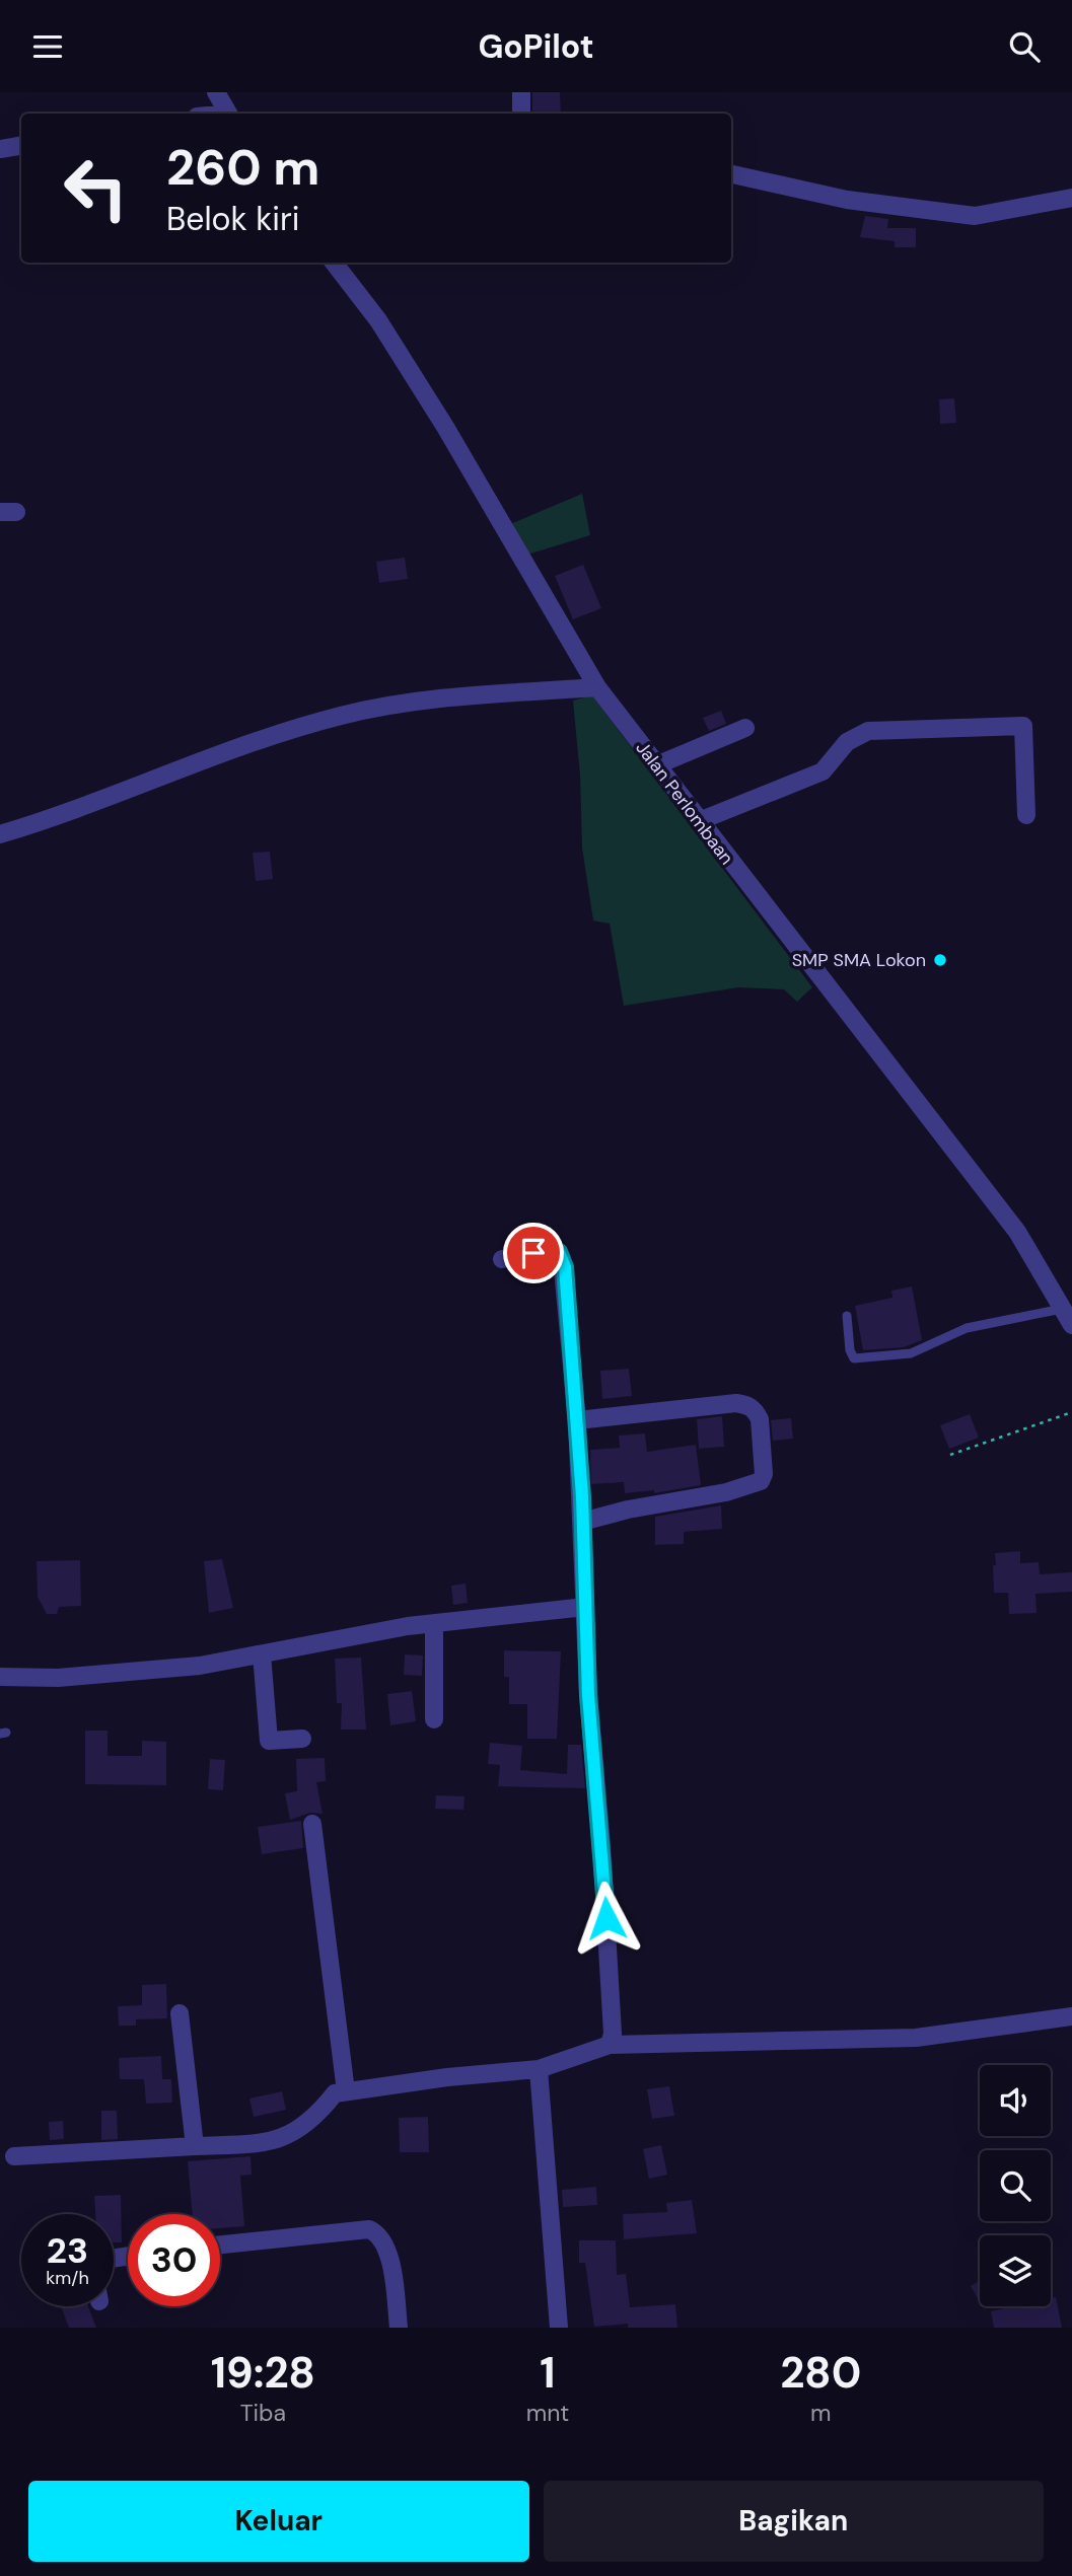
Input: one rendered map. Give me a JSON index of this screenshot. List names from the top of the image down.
{
  "streets": {
    "street": ["Jalan Perlombaan"]
  },
  "places": ["SMP SMA Lokon"],
  "page": {
    "header": "GoPilot",
    "turn": ["260 m", "Belok kiri"],
    "speed": "23 km/h",
    "limit": "30",
    "eta": [
      "19:28",
      "Tiba",
      "1",
      "mnt",
      "280",
      "m"
    ],
    "buttons": ["Keluar", "Bagikan"]
  }
}
